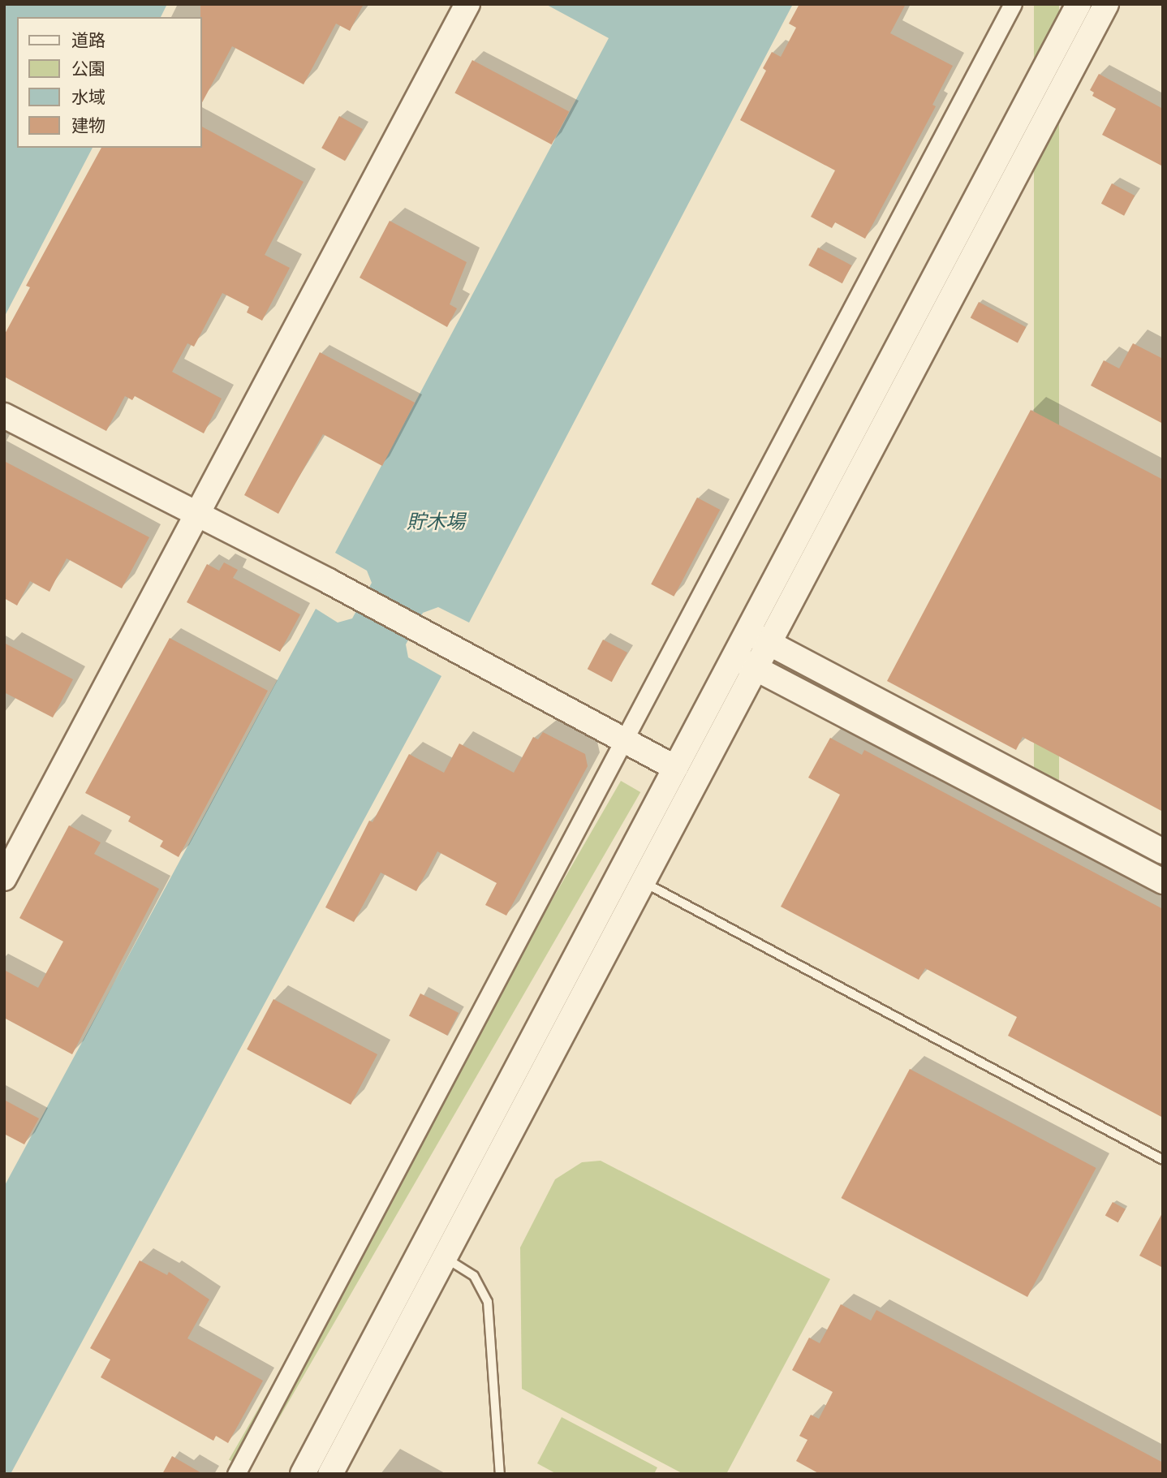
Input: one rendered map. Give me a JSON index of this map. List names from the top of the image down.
{
  "water": ["貯木場"],
  "legend": [
    "道路",
    "公園",
    "水域",
    "建物"
  ]
}
